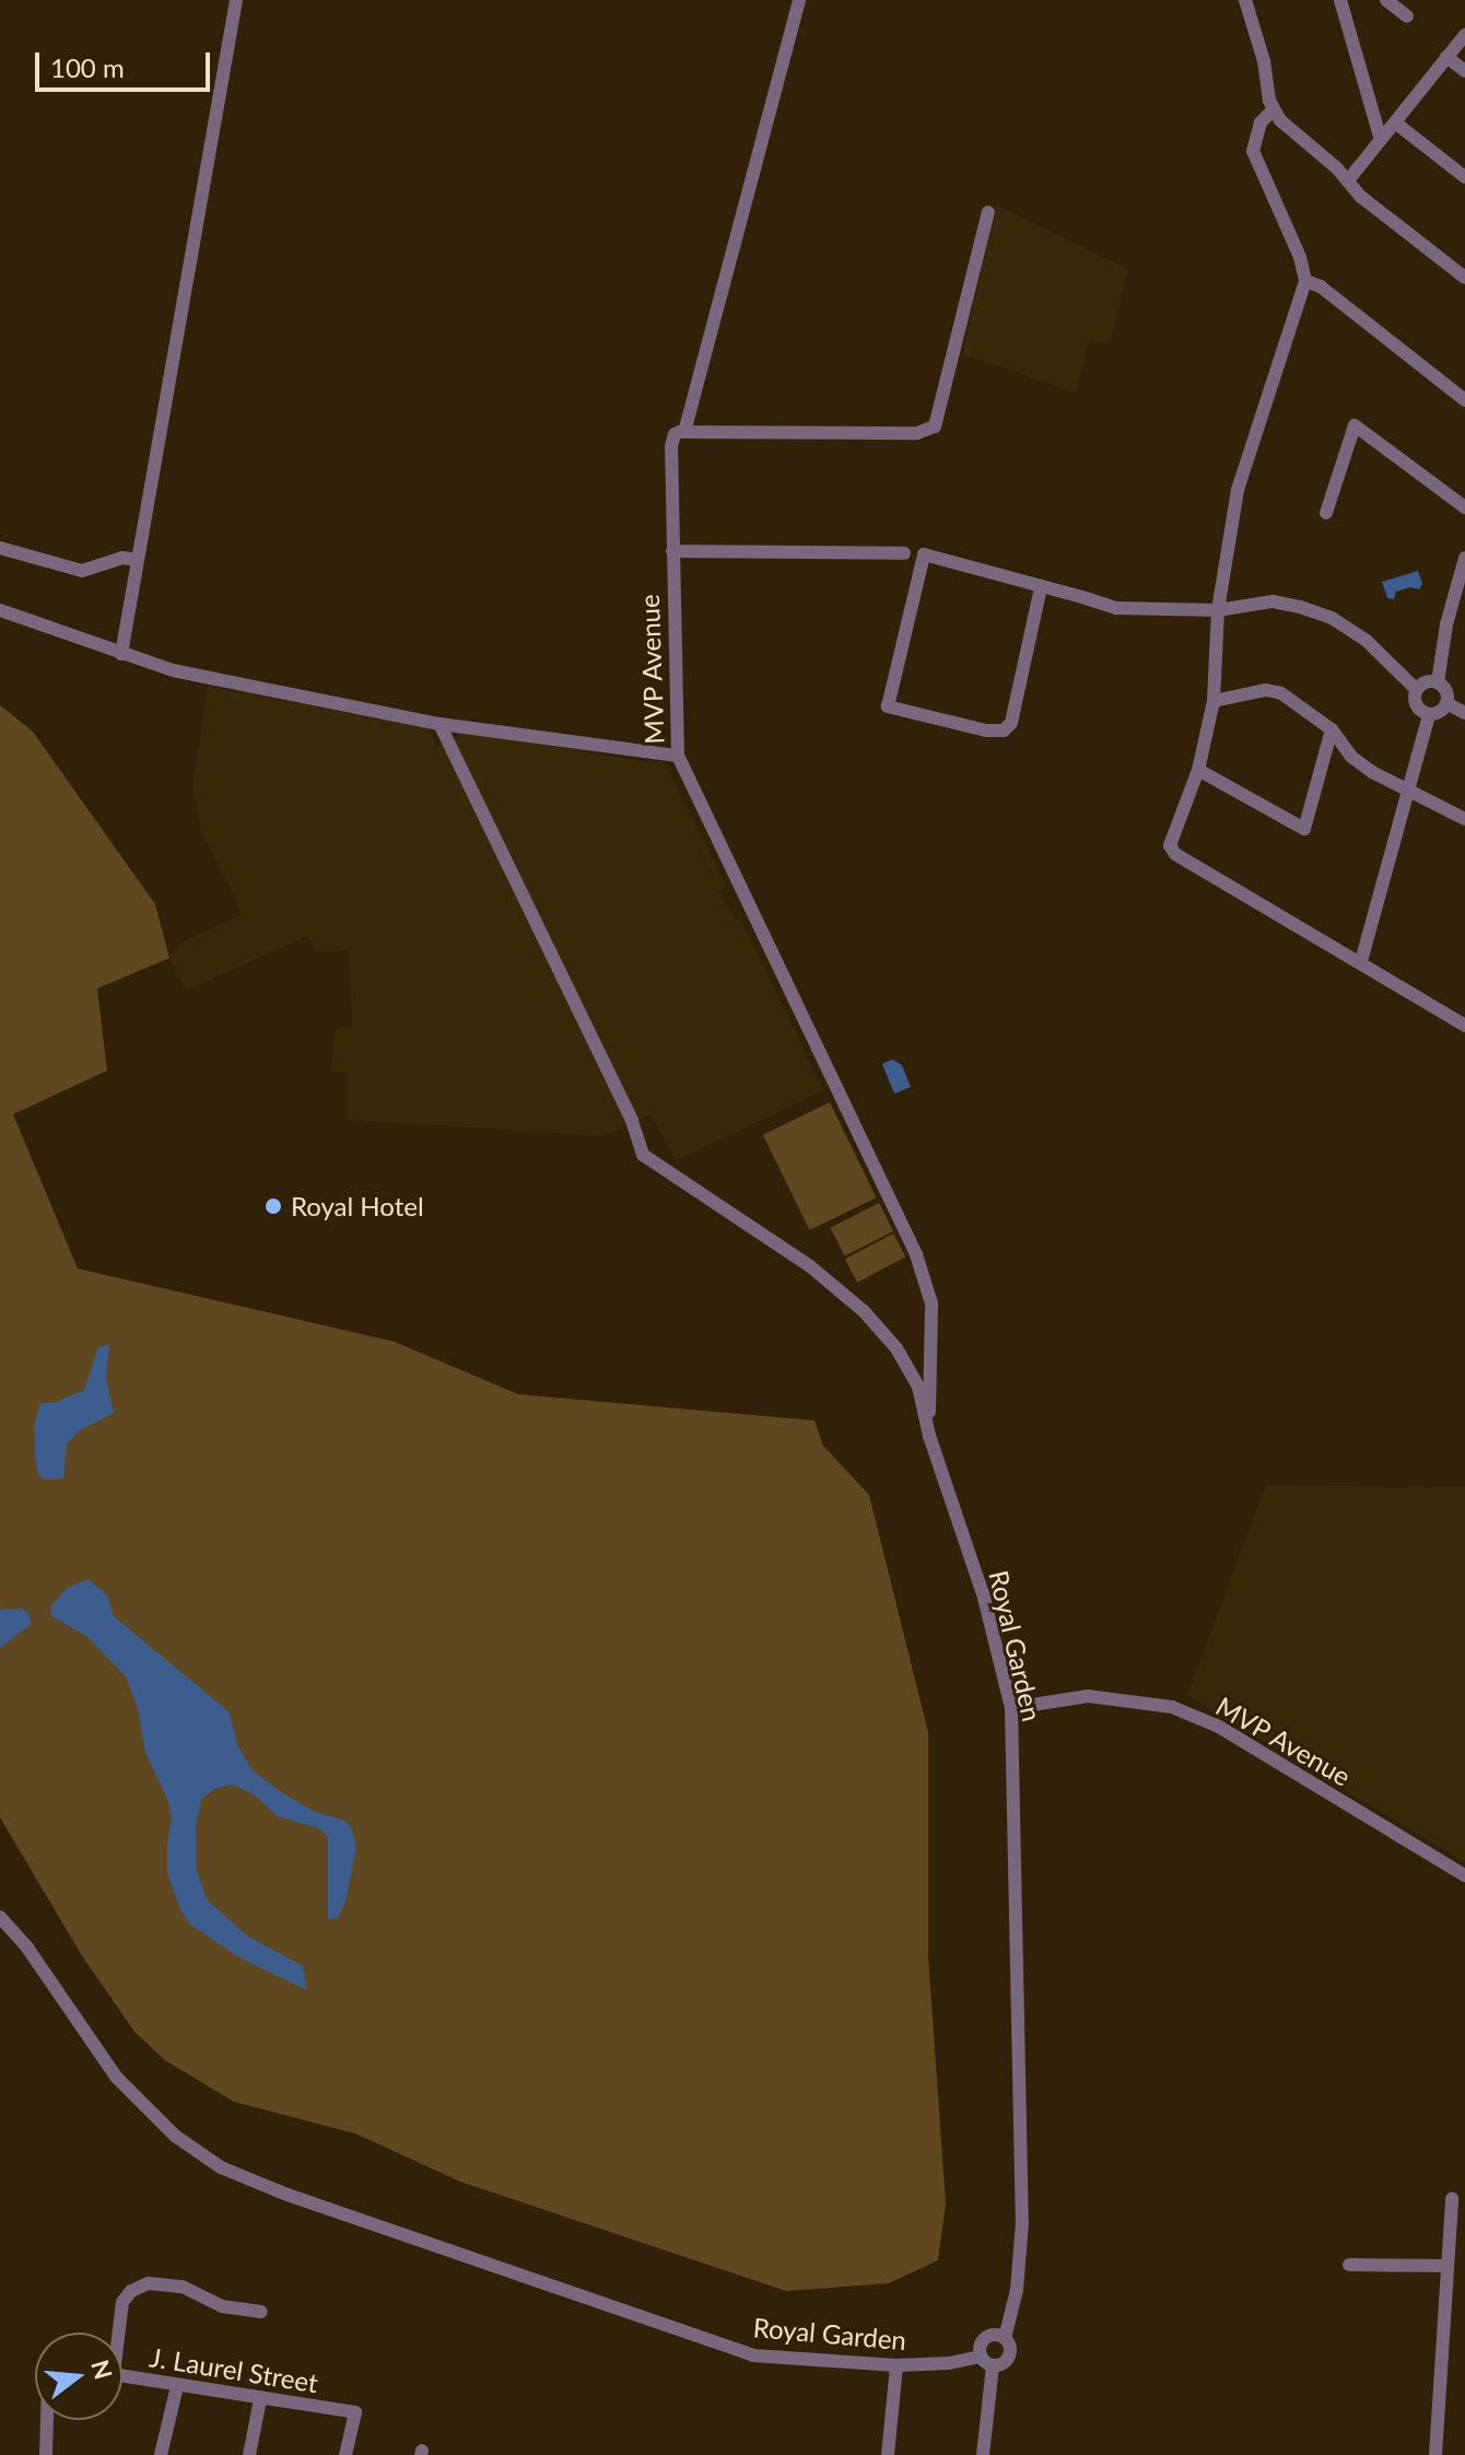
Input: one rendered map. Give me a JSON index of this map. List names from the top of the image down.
{
  "streets": {
    "street": ["MVP Avenue", "Royal Garden", "J. Laurel Street"]
  },
  "crossings": [
    ["MVP Avenue", "Royal Garden"]
  ],
  "places": ["Royal Hotel"],
  "scale_bar": "100 m",
  "north": "right"
}
